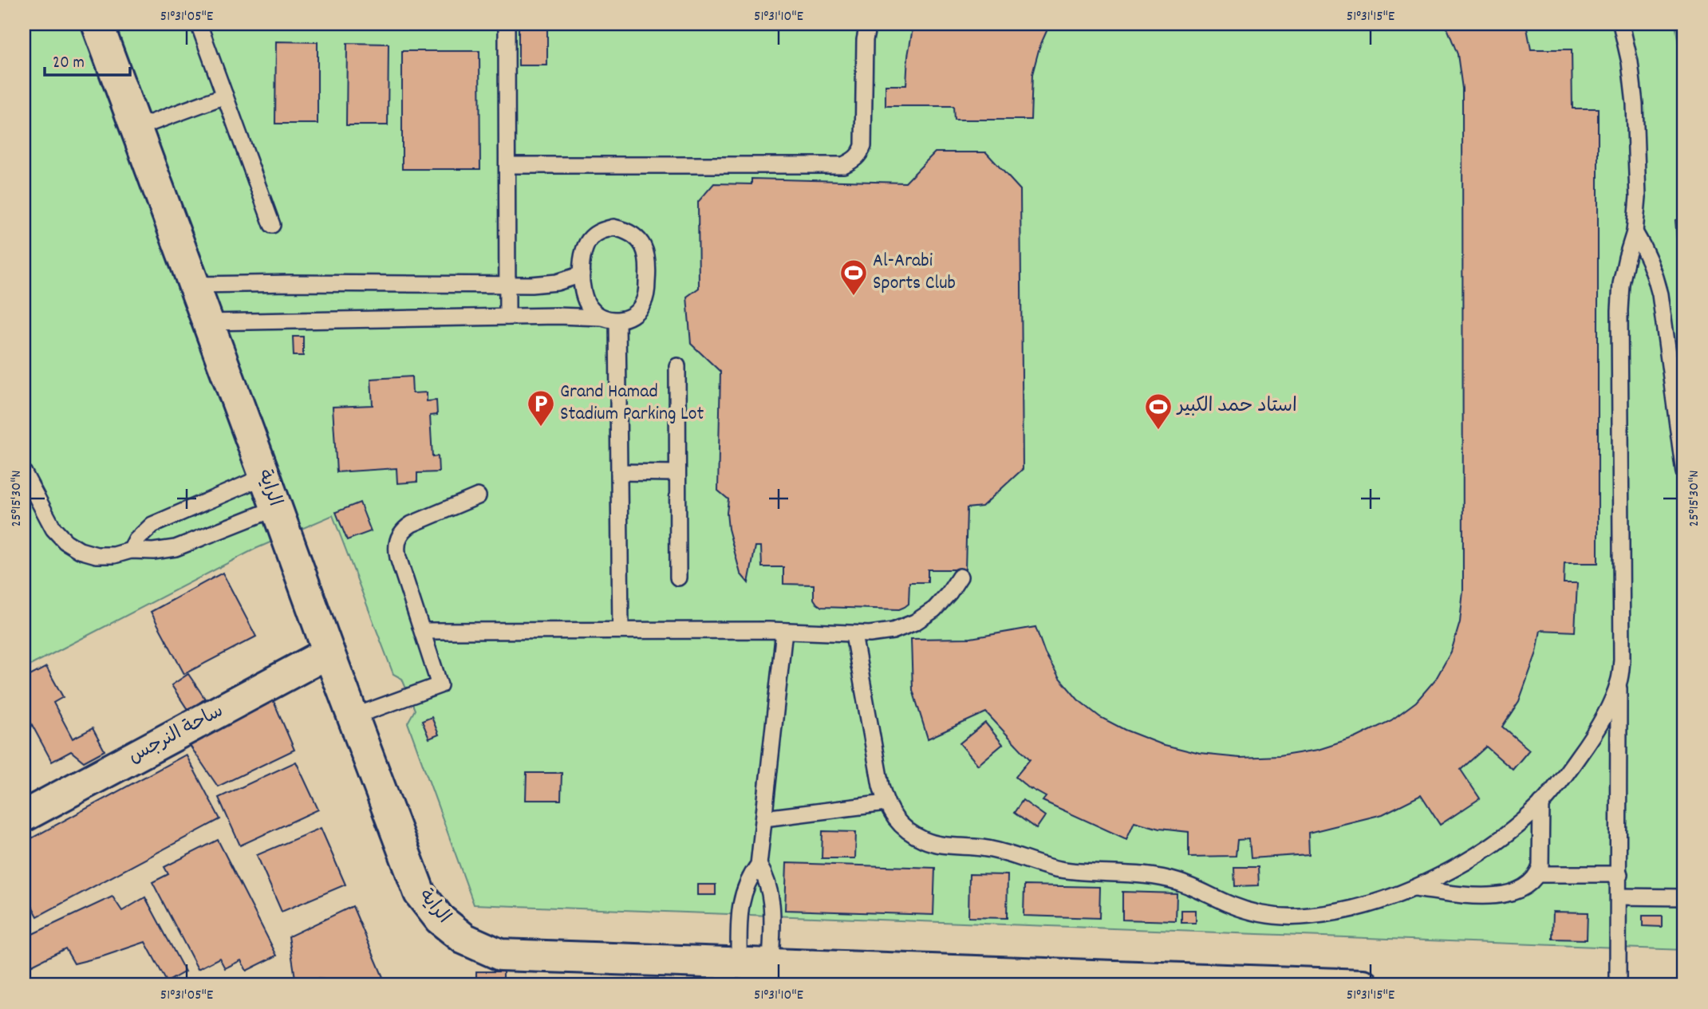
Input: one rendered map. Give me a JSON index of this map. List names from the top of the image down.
{
  "streets": {
    "street": ["الراية", "ساحة النرجس"]
  },
  "crossings": [
    ["الراية", "ساحة النرجس"]
  ],
  "places": {
    "sports": ["Al-Arabi Sports Club", "استاد حمد الكبير"],
    "parking": ["Grand Hamad Stadium Parking Lot"]
  },
  "scale_bar": "20 m",
  "coordinates": [
    "51°31'05\"E",
    "51°31'10\"E",
    "51°31'15\"E",
    "25°15'30\"N"
  ]
}
